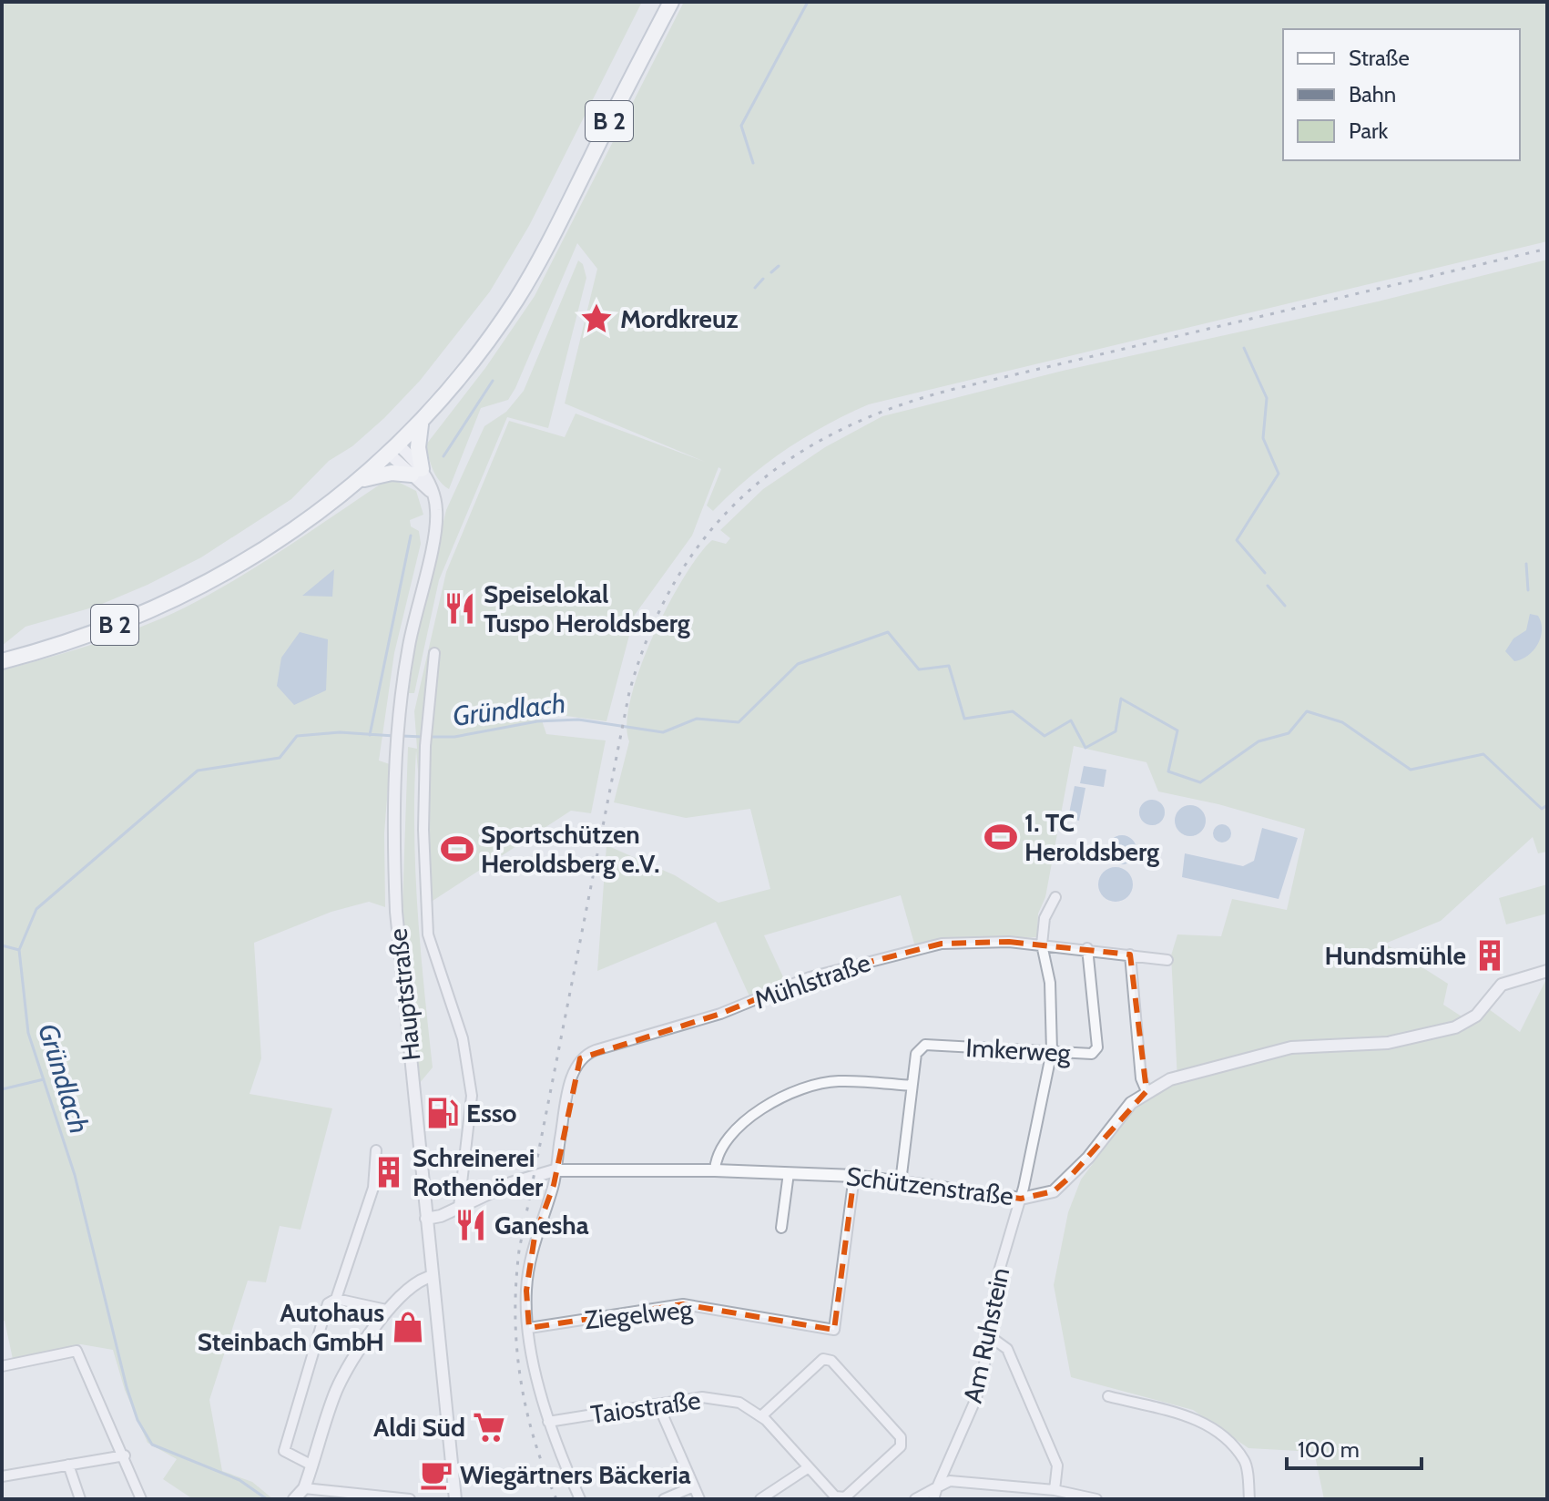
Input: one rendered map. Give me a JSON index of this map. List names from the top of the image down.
{
  "streets": {
    "main road": ["B 2"],
    "street": [
      "Mühlstraße",
      "Hauptstraße",
      "Imkerweg",
      "Schützenstraße",
      "Ziegelweg",
      "Am Ruhstein",
      "Taiostraße"
    ]
  },
  "crossings": [
    ["B 2", "Hauptstraße"],
    ["Mühlstraße", "Imkerweg"],
    ["Mühlstraße", "Schützenstraße"],
    ["Mühlstraße", "Ziegelweg"],
    ["Mühlstraße", "Am Ruhstein"],
    ["Mühlstraße", "Taiostraße"],
    ["Hauptstraße", "Schützenstraße"],
    ["Imkerweg", "Schützenstraße"],
    ["Imkerweg", "Am Ruhstein"],
    ["Schützenstraße", "Ziegelweg"],
    ["Schützenstraße", "Am Ruhstein"]
  ],
  "water": ["Gründlach"],
  "places": {
    "place": ["Mordkreuz"],
    "restaurant": ["Speiselokal Tuspo Heroldsberg", "Ganesha"],
    "sports": ["1. TC Heroldsberg", "Sportschützen Heroldsberg e.V."],
    "building": ["Hundsmühle", "Schreinerei Rothenöder"],
    "fuel station": ["Esso"],
    "shop": ["Autohaus Steinbach GmbH"],
    "supermarket": ["Aldi Süd"],
    "cafe": ["Wiegärtners Bäckeria"]
  },
  "legend": ["Straße", "Bahn", "Park"],
  "scale_bar": "100 m"
}
